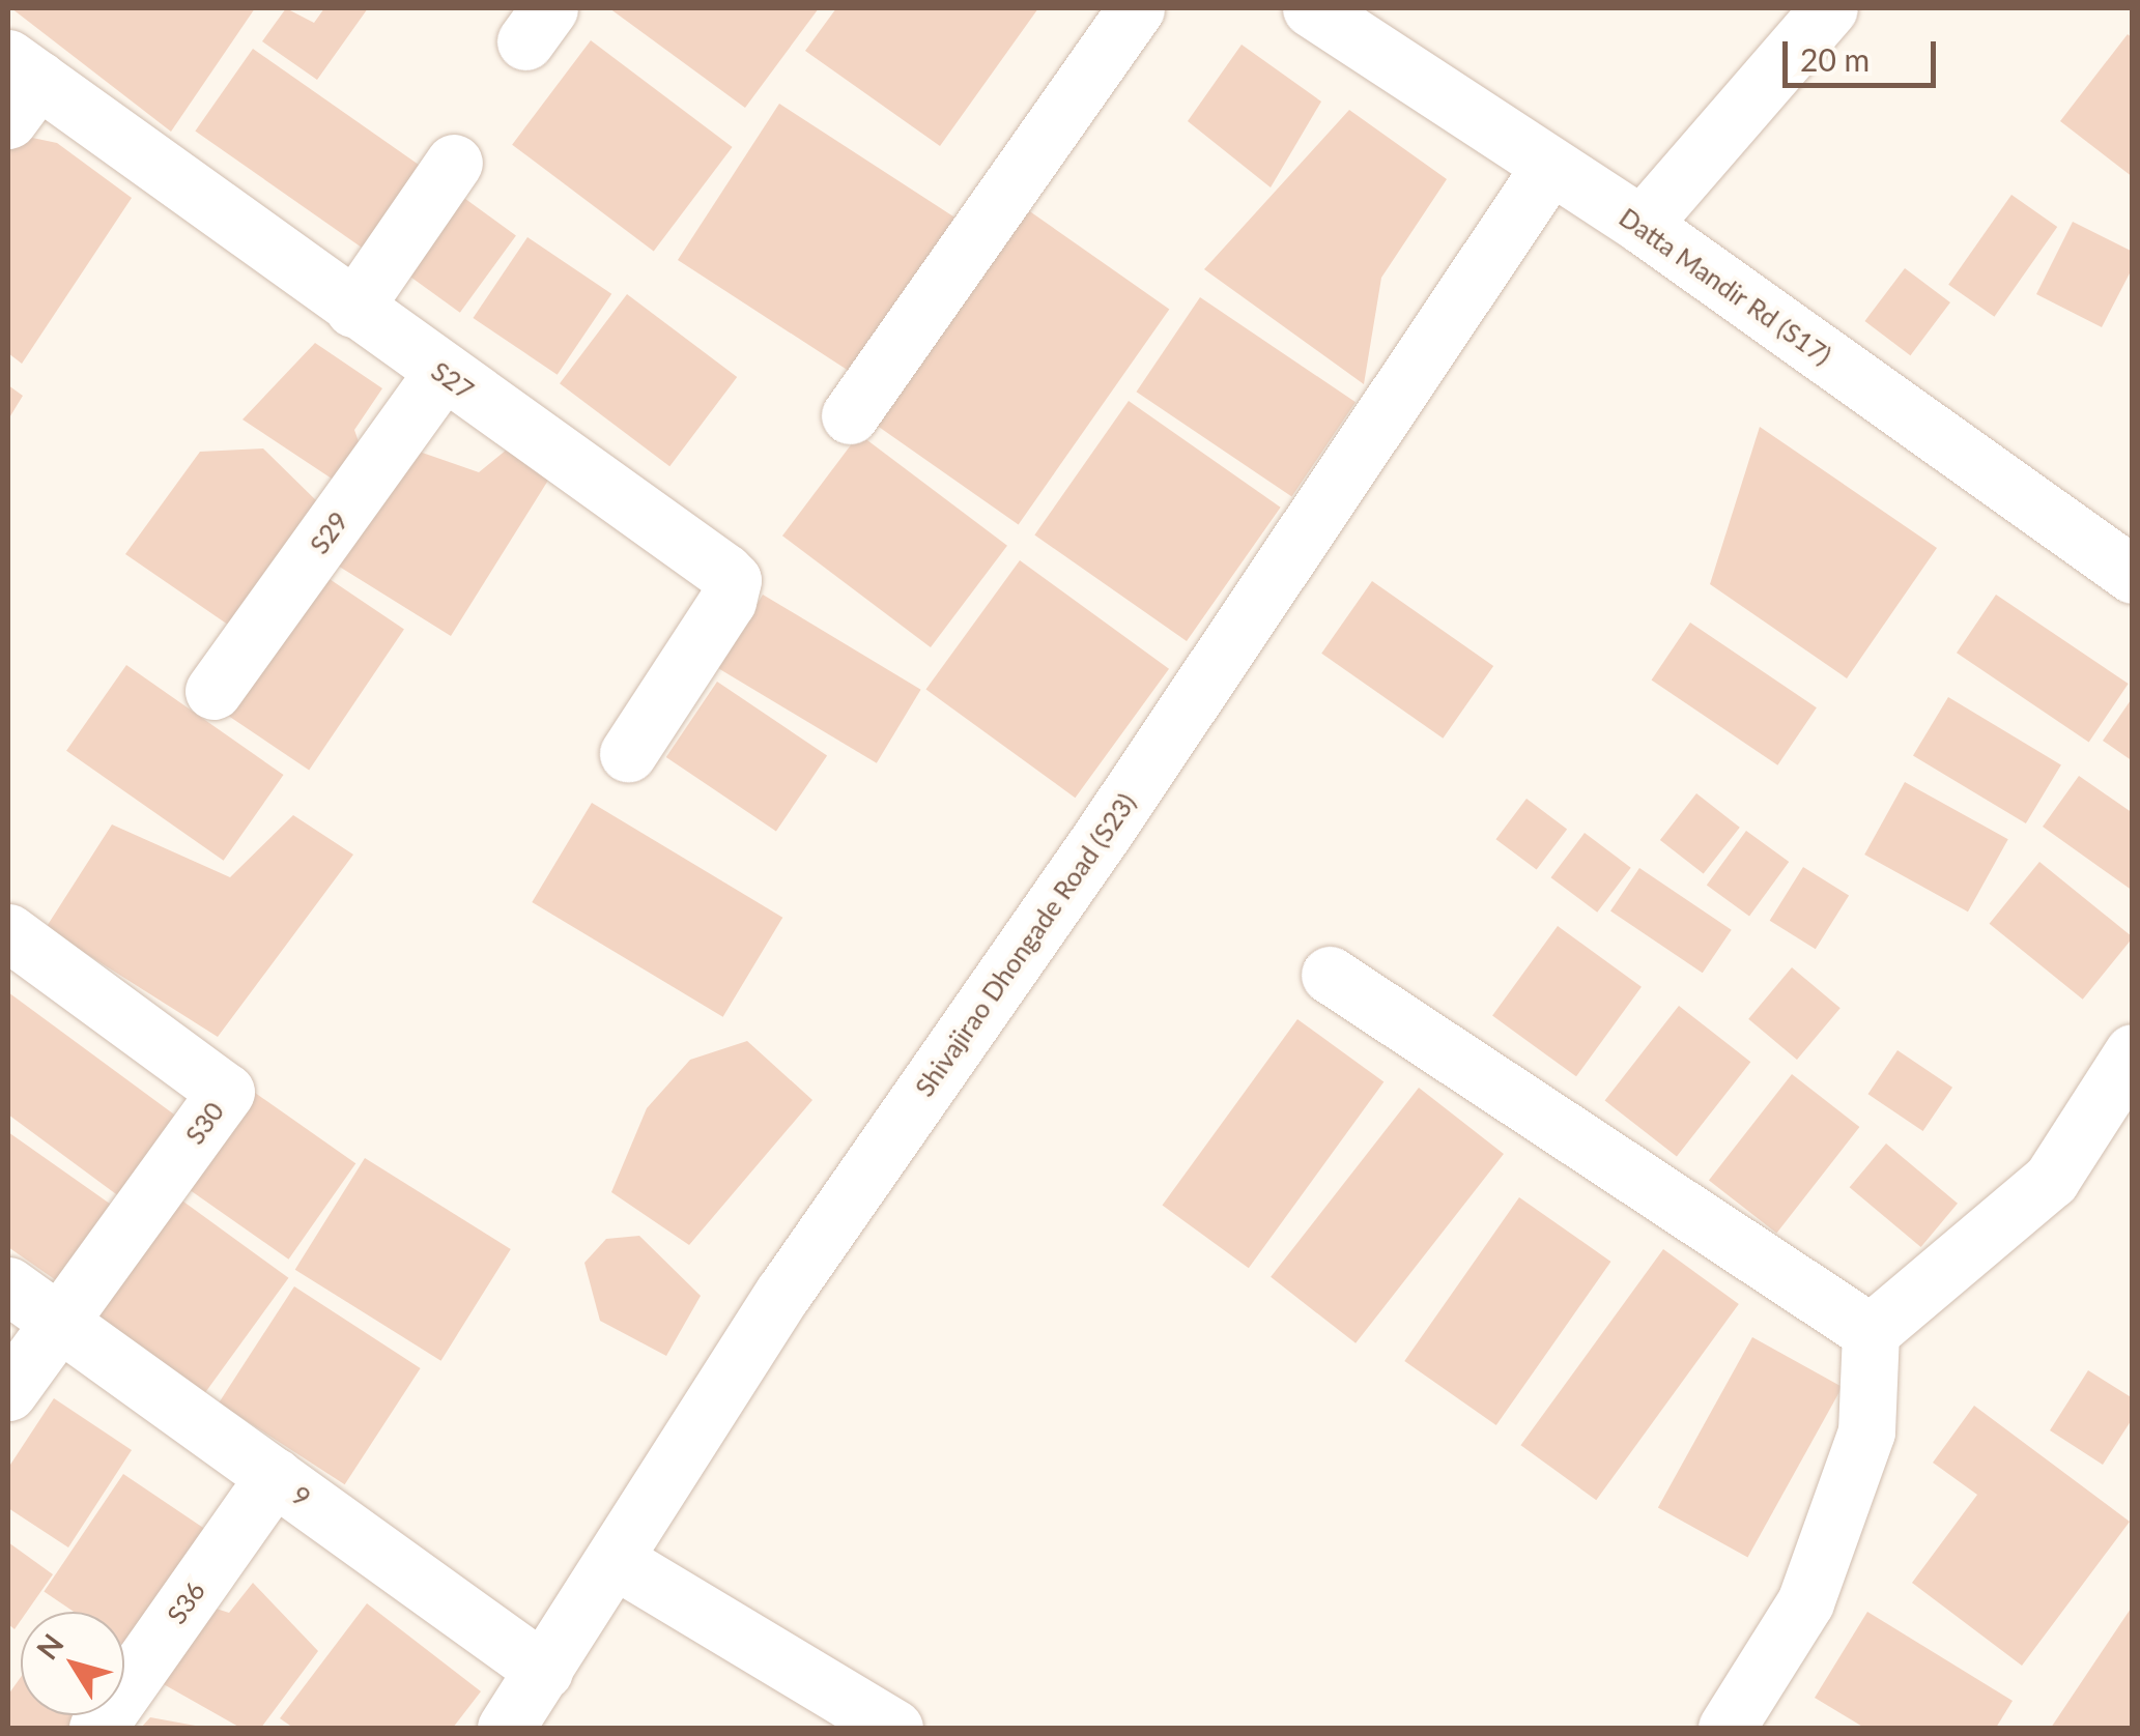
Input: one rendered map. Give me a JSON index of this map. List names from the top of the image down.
{
  "streets": {
    "street": [
      "Datta Mandir Rd (S17)",
      "S27",
      "S29",
      "Shivajirao Dhongade Road (S23)",
      "S30",
      "9",
      "S36"
    ]
  },
  "crossings": [
    ["Datta Mandir Rd (S17)", "Shivajirao Dhongade Road (S23)"],
    ["S27", "S29"],
    ["Shivajirao Dhongade Road (S23)", "9"],
    ["S30", "9"],
    ["9", "S36"]
  ],
  "scale_bar": "20 m",
  "north": "top left"
}
